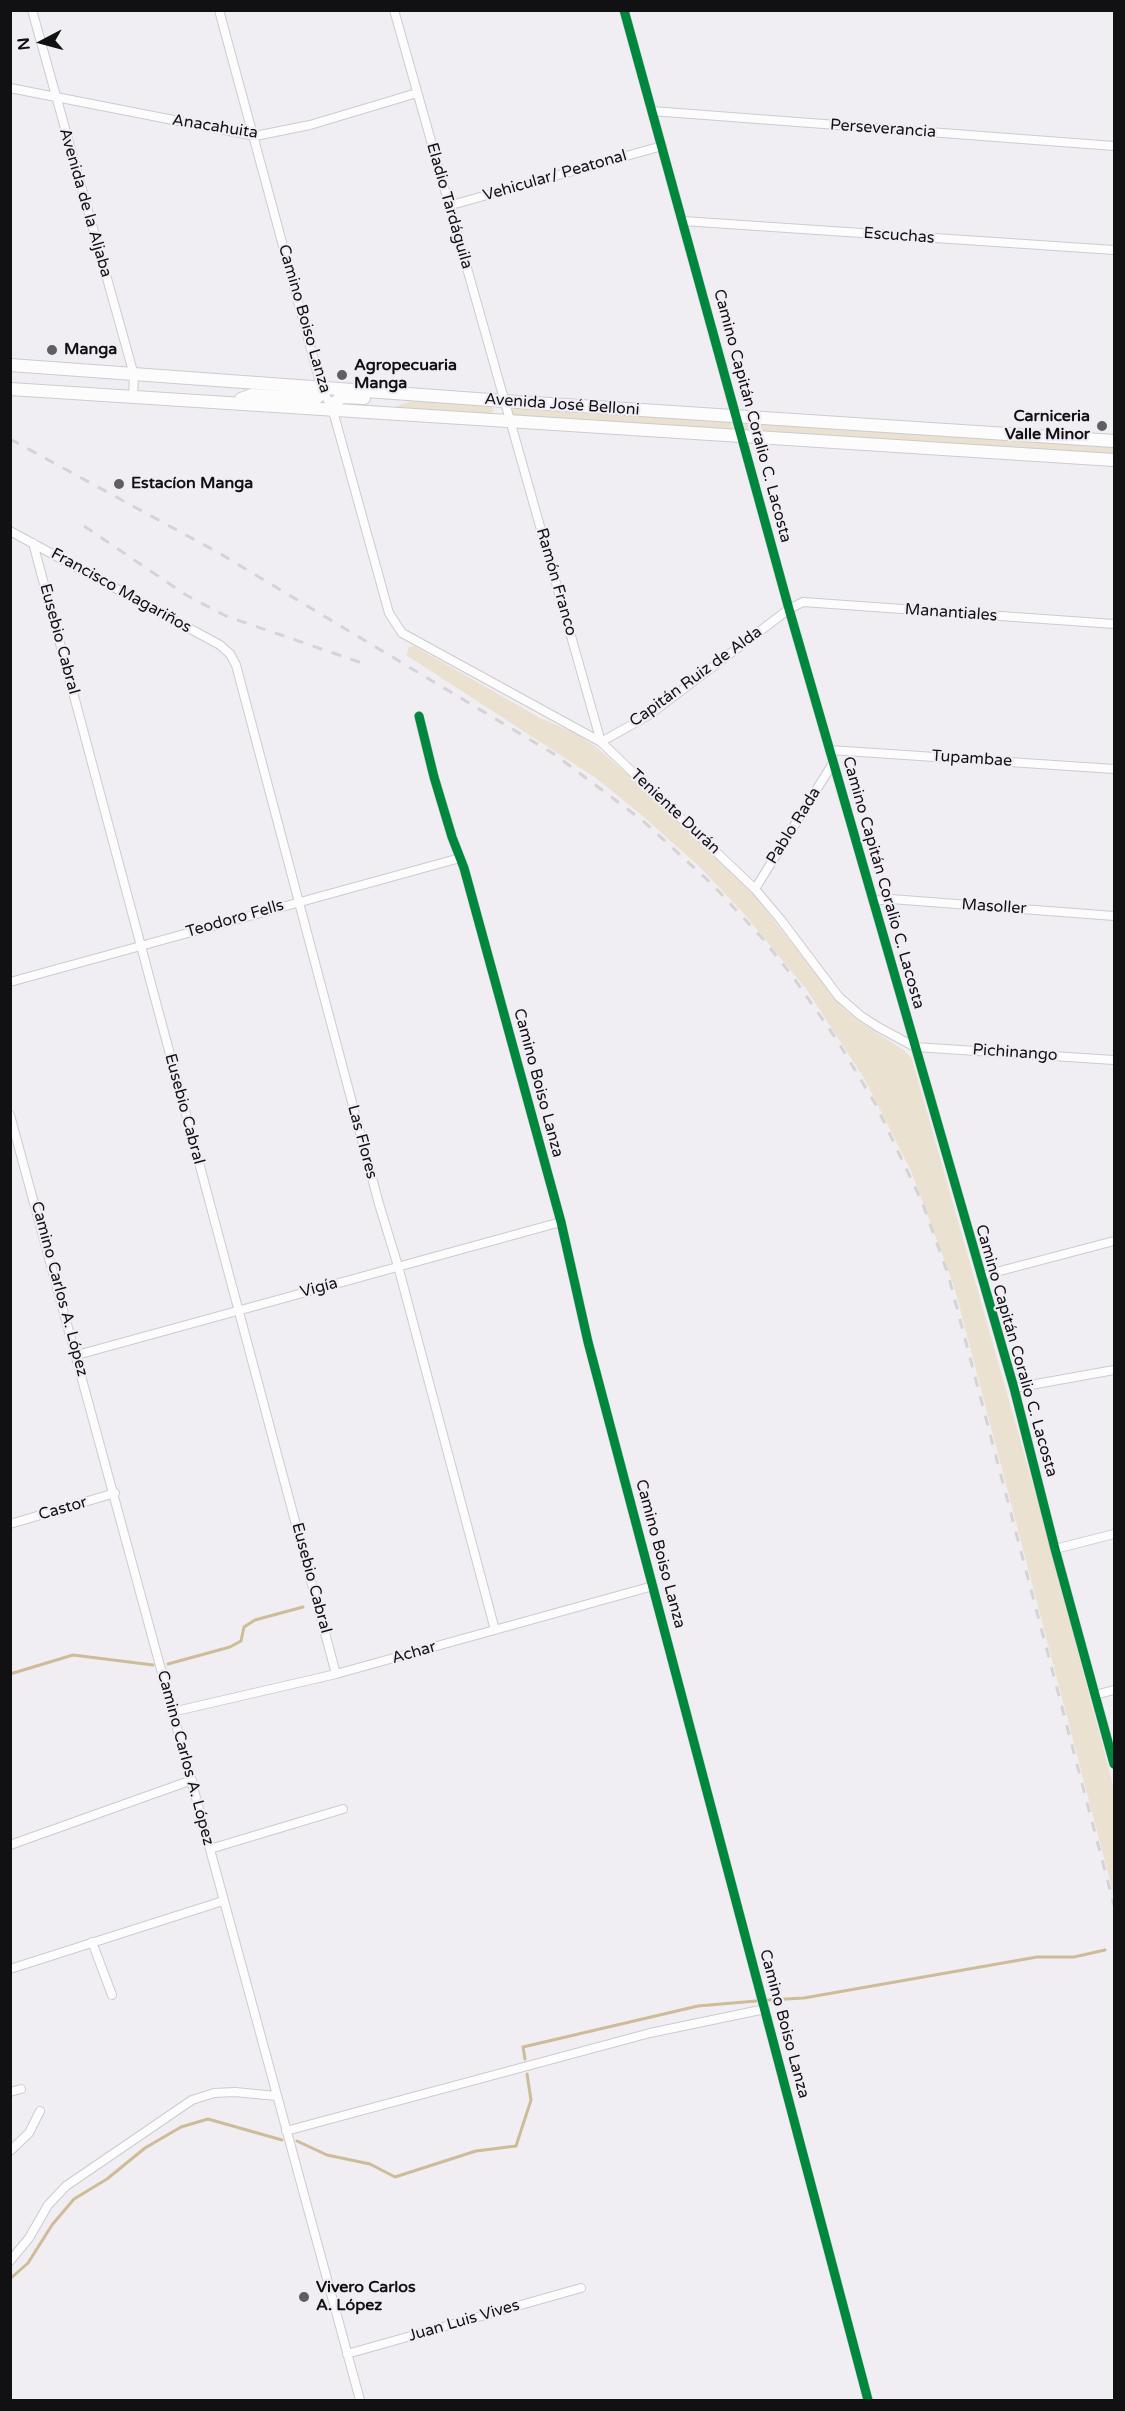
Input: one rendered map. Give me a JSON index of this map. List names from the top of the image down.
{
  "streets": {
    "main road": ["Avenida José Belloni"],
    "street": [
      "Anacahuita",
      "Perseverancia",
      "Vehicular/ Peatonal",
      "Avenida de la Aljaba",
      "Eladio Tardáguila",
      "Escuchas",
      "Camino Boiso Lanza",
      "Camino Capitán Coralio C. Lacosta",
      "Ramón Franco",
      "Francisco Magariños",
      "Manantiales",
      "Eusebio Cabral",
      "Capitán Ruiz de Alda",
      "Tupambae",
      "Teniente Durán",
      "Pablo Rada",
      "Masoller",
      "Teodoro Fells",
      "Pichinango",
      "Las Flores",
      "Vigía",
      "Camino Carlos A. López",
      "Castor",
      "Achar",
      "Juan Luis Vives"
    ]
  },
  "crossings": [
    ["Anacahuita", "Avenida de la Aljaba"],
    ["Anacahuita", "Eladio Tardáguila"],
    ["Anacahuita", "Camino Boiso Lanza"],
    ["Perseverancia", "Camino Capitán Coralio C. Lacosta"],
    ["Vehicular/ Peatonal", "Eladio Tardáguila"],
    ["Vehicular/ Peatonal", "Camino Capitán Coralio C. Lacosta"],
    ["Avenida de la Aljaba", "Avenida José Belloni"],
    ["Eladio Tardáguila", "Avenida José Belloni"],
    ["Eladio Tardáguila", "Ramón Franco"],
    ["Escuchas", "Camino Capitán Coralio C. Lacosta"],
    ["Camino Boiso Lanza", "Avenida José Belloni"],
    ["Camino Boiso Lanza", "Teniente Durán"],
    ["Camino Boiso Lanza", "Teodoro Fells"],
    ["Camino Boiso Lanza", "Vigía"],
    ["Camino Boiso Lanza", "Achar"],
    ["Avenida José Belloni", "Camino Capitán Coralio C. Lacosta"],
    ["Avenida José Belloni", "Ramón Franco"],
    ["Camino Capitán Coralio C. Lacosta", "Manantiales"],
    ["Camino Capitán Coralio C. Lacosta", "Capitán Ruiz de Alda"],
    ["Camino Capitán Coralio C. Lacosta", "Tupambae"],
    ["Camino Capitán Coralio C. Lacosta", "Teniente Durán"],
    ["Camino Capitán Coralio C. Lacosta", "Pablo Rada"],
    ["Camino Capitán Coralio C. Lacosta", "Masoller"],
    ["Camino Capitán Coralio C. Lacosta", "Pichinango"],
    ["Ramón Franco", "Capitán Ruiz de Alda"],
    ["Ramón Franco", "Teniente Durán"],
    ["Francisco Magariños", "Eusebio Cabral"],
    ["Francisco Magariños", "Las Flores"],
    ["Manantiales", "Capitán Ruiz de Alda"],
    ["Eusebio Cabral", "Teodoro Fells"],
    ["Eusebio Cabral", "Vigía"],
    ["Eusebio Cabral", "Achar"],
    ["Capitán Ruiz de Alda", "Teniente Durán"],
    ["Teniente Durán", "Pablo Rada"],
    ["Teniente Durán", "Pichinango"],
    ["Teodoro Fells", "Las Flores"],
    ["Las Flores", "Vigía"],
    ["Las Flores", "Achar"],
    ["Vigía", "Camino Carlos A. López"],
    ["Camino Carlos A. López", "Castor"],
    ["Camino Carlos A. López", "Achar"],
    ["Camino Carlos A. López", "Juan Luis Vives"]
  ],
  "places": [
    "Manga",
    "Agropecuaria Manga",
    "Carniceria Valle Minor",
    "Estacíon Manga",
    "Vivero Carlos A. López"
  ],
  "north": "left"
}
